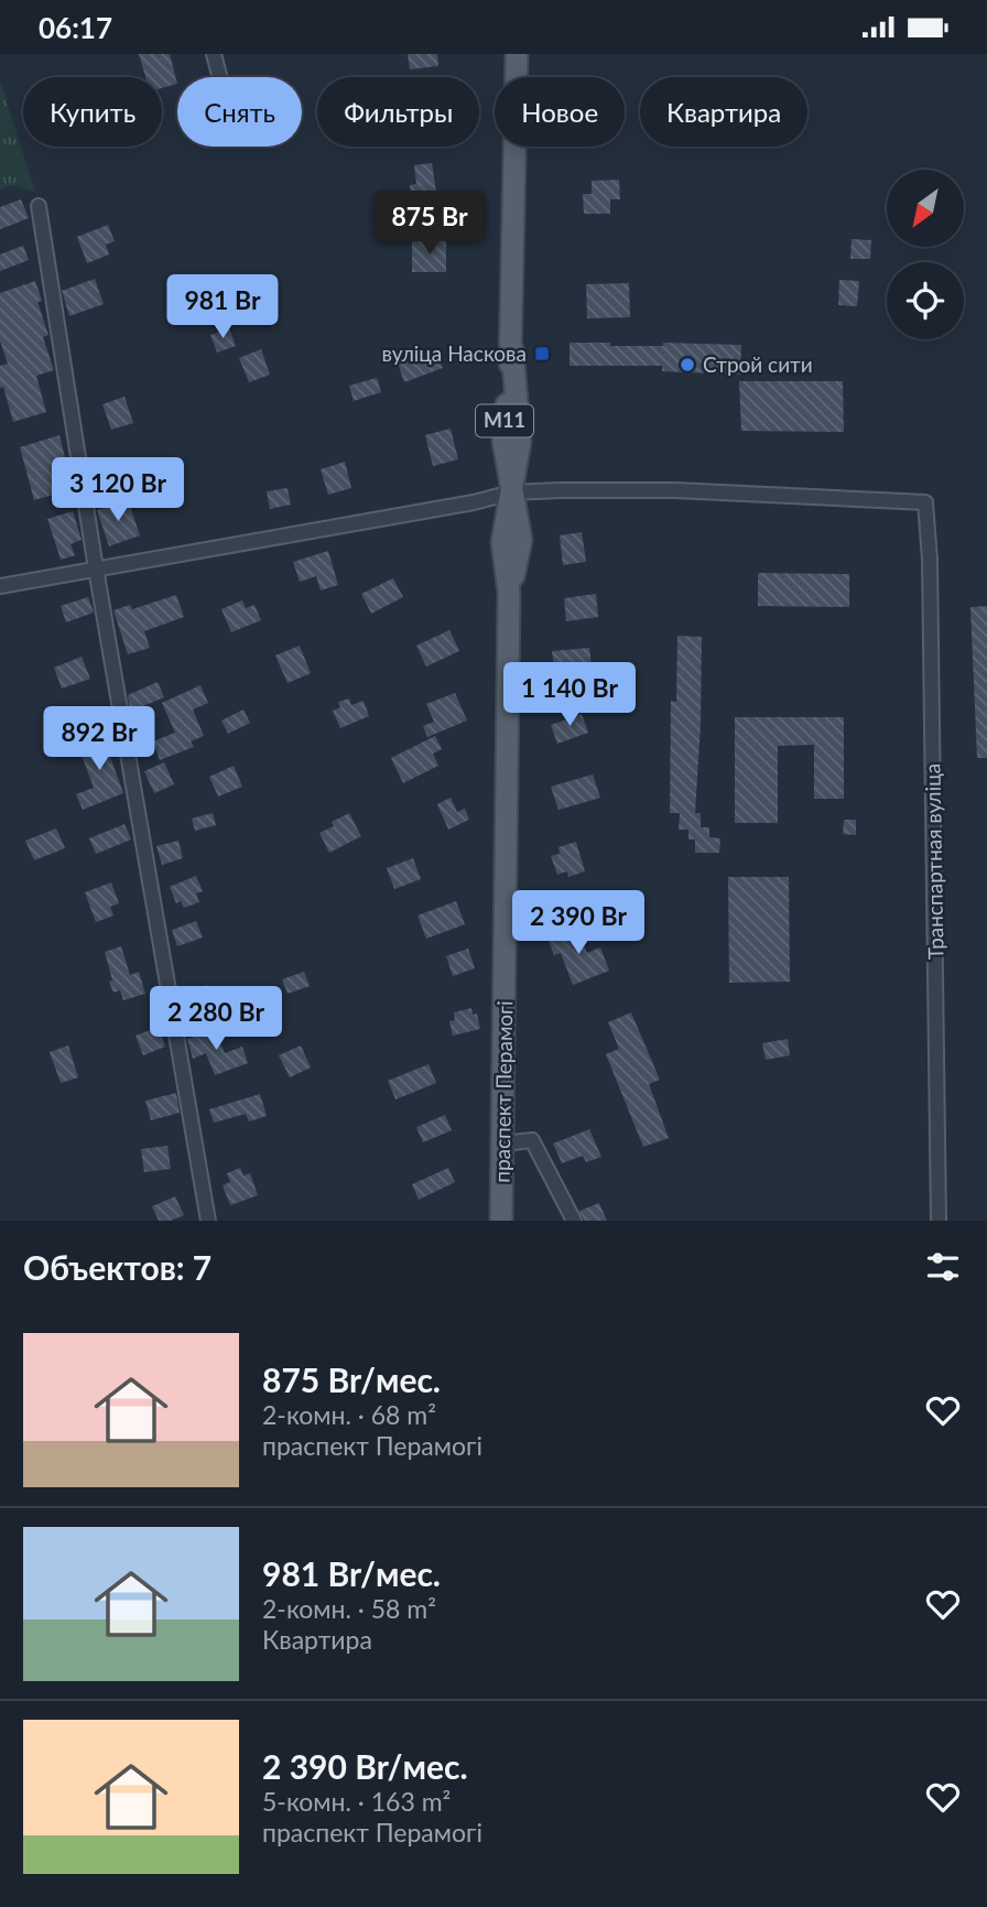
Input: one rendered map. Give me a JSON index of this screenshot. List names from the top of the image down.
{
  "streets": {
    "main road": ["М11", "праспект Перамогі"],
    "street": ["Транспартная вуліца"]
  },
  "crossings": [
    ["Транспартная вуліца", "праспект Перамогі"]
  ],
  "places": {
    "transit": ["вуліца Наскова"],
    "other": ["Строй сити"]
  },
  "north": "bottom left",
  "page": {
    "status": "06:17",
    "chip": [
      "Купить",
      "Снять",
      "Фильтры",
      "Новое",
      "Квартира"
    ],
    "price": [
      "875 Br",
      "981 Br",
      "3 120 Br",
      "1 140 Br",
      "892 Br",
      "2 390 Br",
      "2 280 Br"
    ],
    "heading": "Объектов: 7",
    "list": [
      {
        "name": "875 Br/мес.",
        "note": "2-комн. · 68 m² · праспект Перамогі"
      },
      {
        "name": "981 Br/мес.",
        "note": "2-комн. · 58 m² · Квартира"
      },
      {
        "name": "2 390 Br/мес.",
        "note": "5-комн. · 163 m² · праспект Перамогі"
      }
    ]
  }
}
